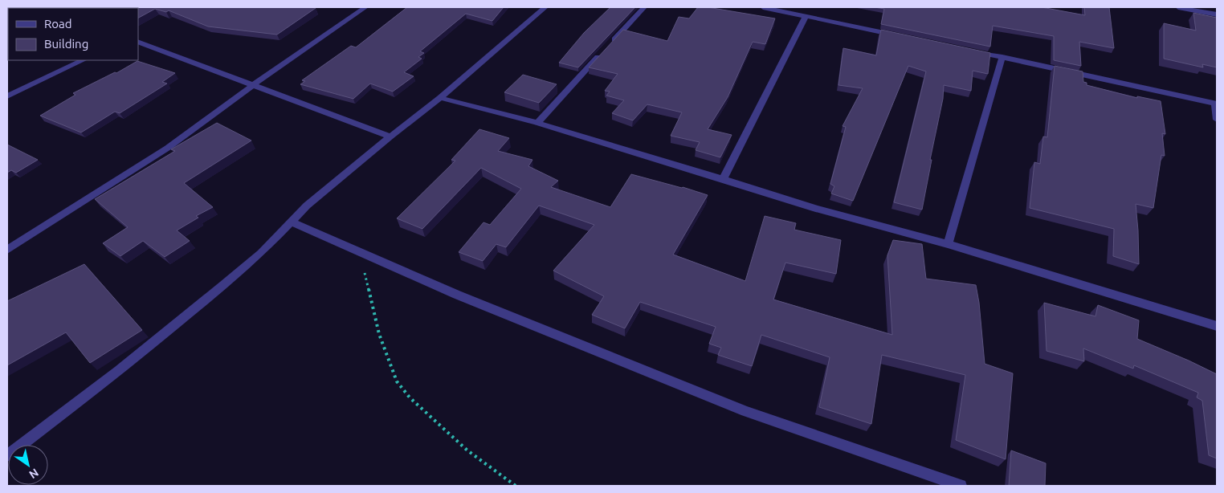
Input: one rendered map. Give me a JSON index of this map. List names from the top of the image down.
{
  "legend": ["Road", "Building"],
  "north": "bottom right"
}
